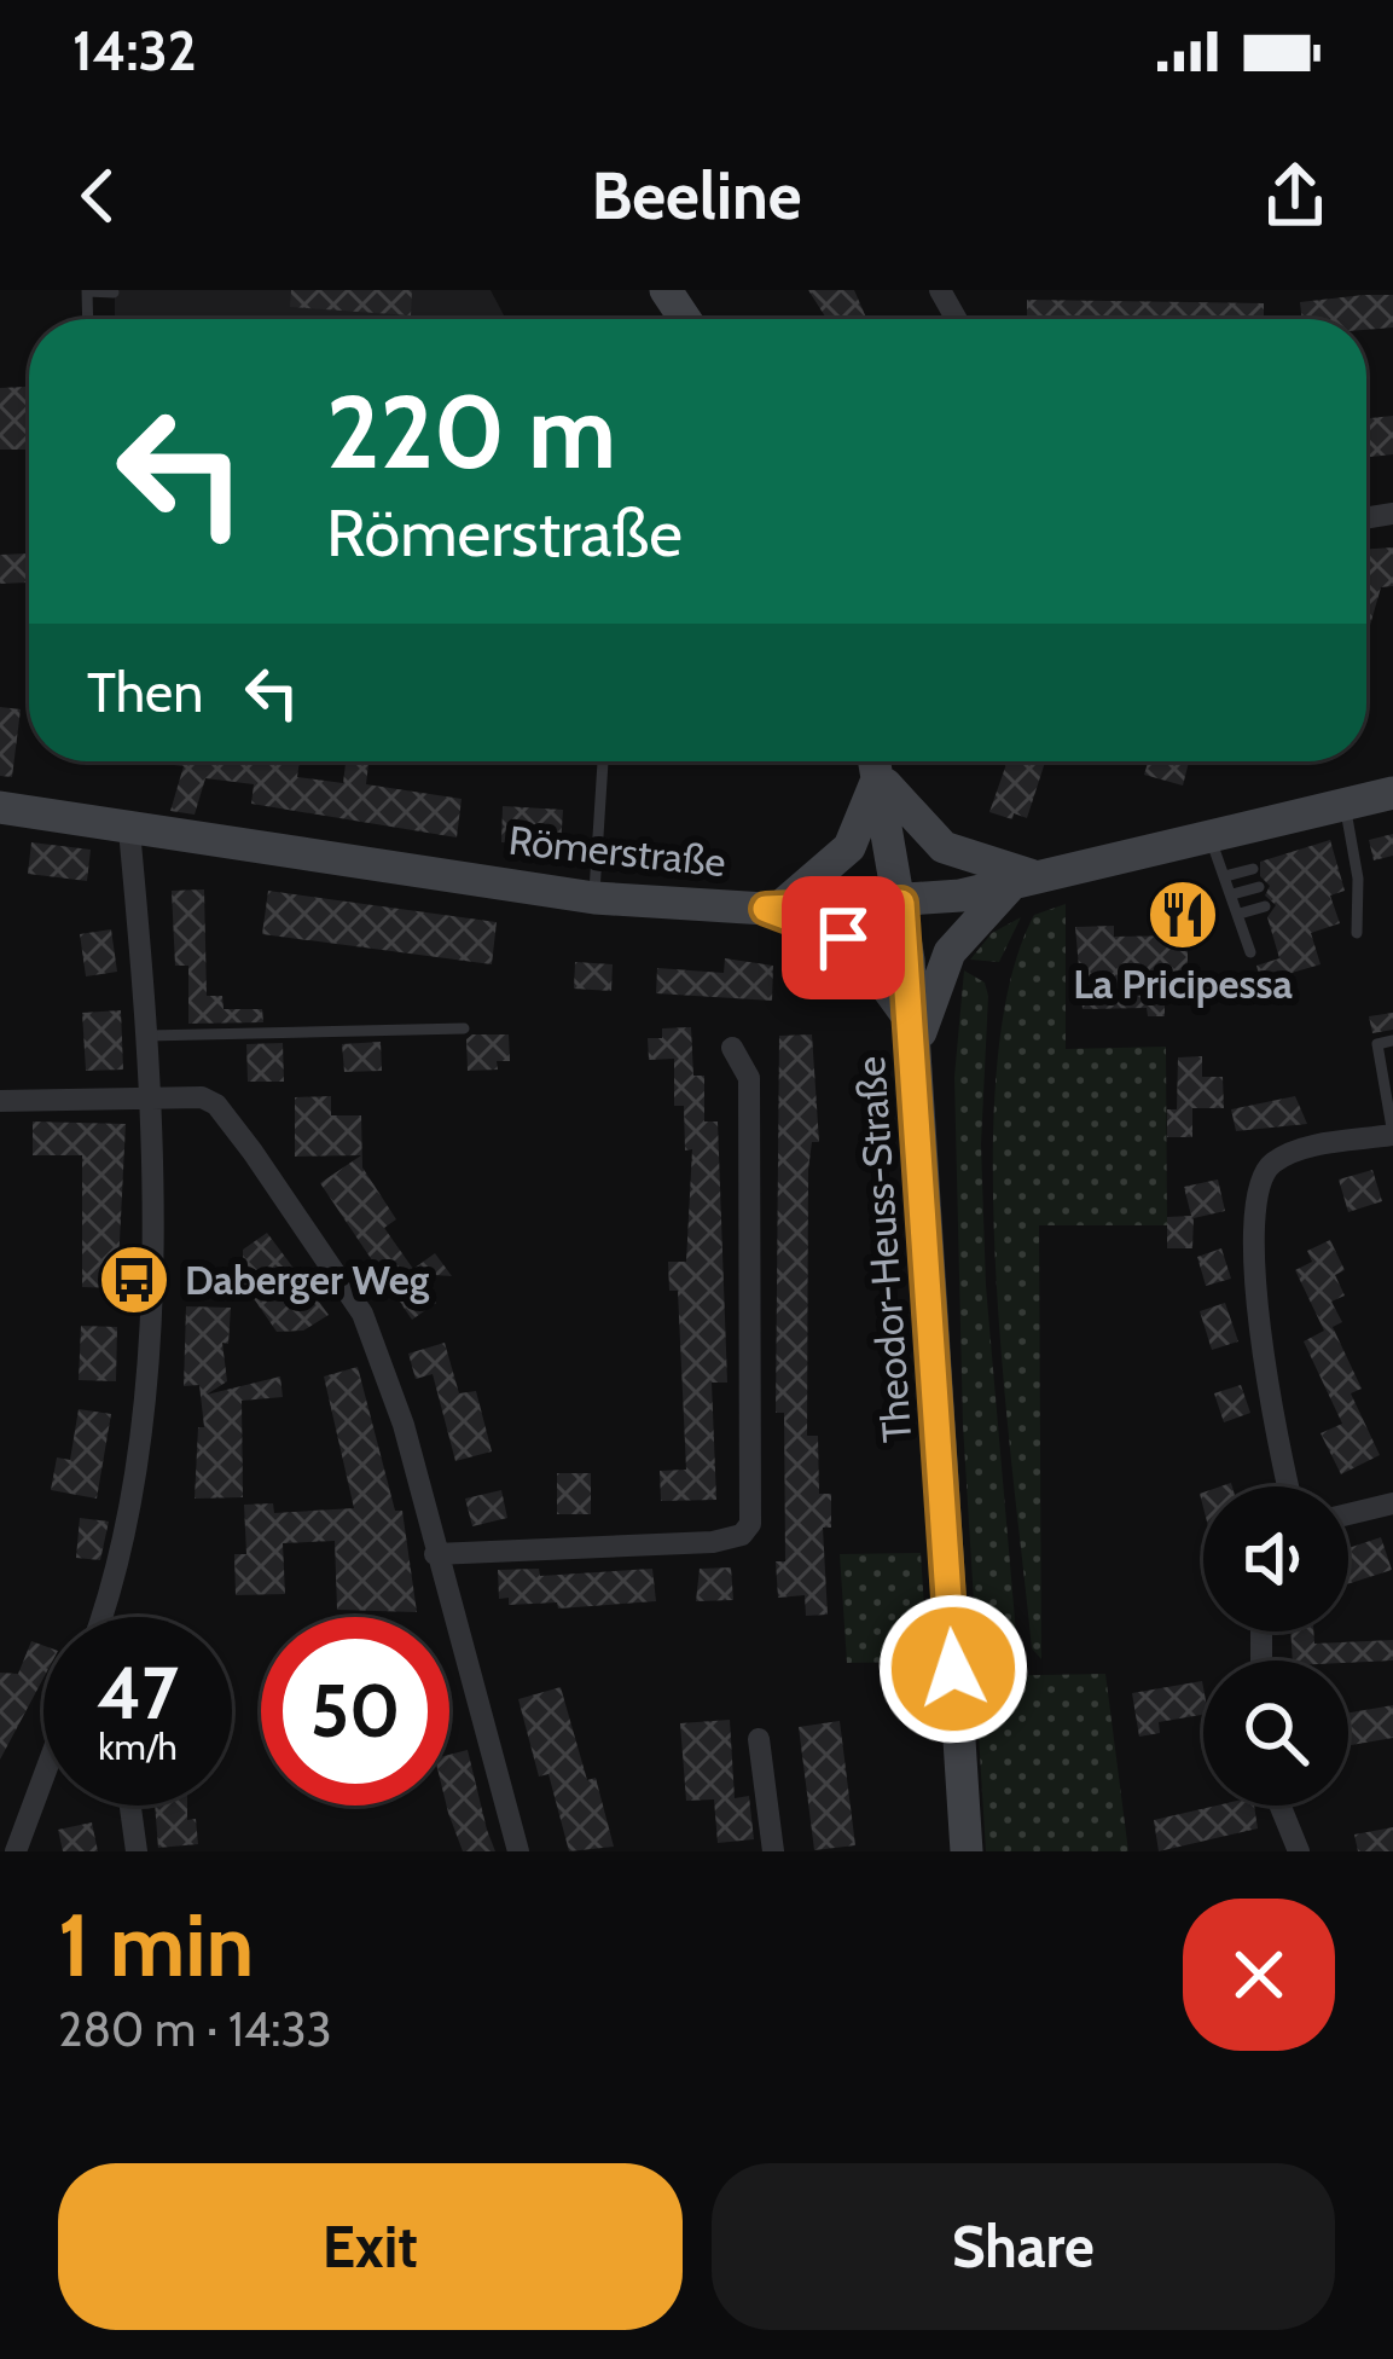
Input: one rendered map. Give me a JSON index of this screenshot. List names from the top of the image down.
{
  "streets": {
    "main road": ["Römerstraße", "Theodor-Heuss-Straße"]
  },
  "crossings": [
    ["Römerstraße", "Theodor-Heuss-Straße"]
  ],
  "places": {
    "restaurant": ["La Pricipessa"],
    "bus stop": ["Daberger Weg"]
  },
  "page": {
    "status": "14:32",
    "header": "Beeline",
    "turn": ["220 m", "Römerstraße"],
    "then": "Then",
    "speed": "47 km/h",
    "limit": "50",
    "heading": ["1 min", "280 m · 14:33"],
    "buttons": ["Exit", "Share"]
  }
}
